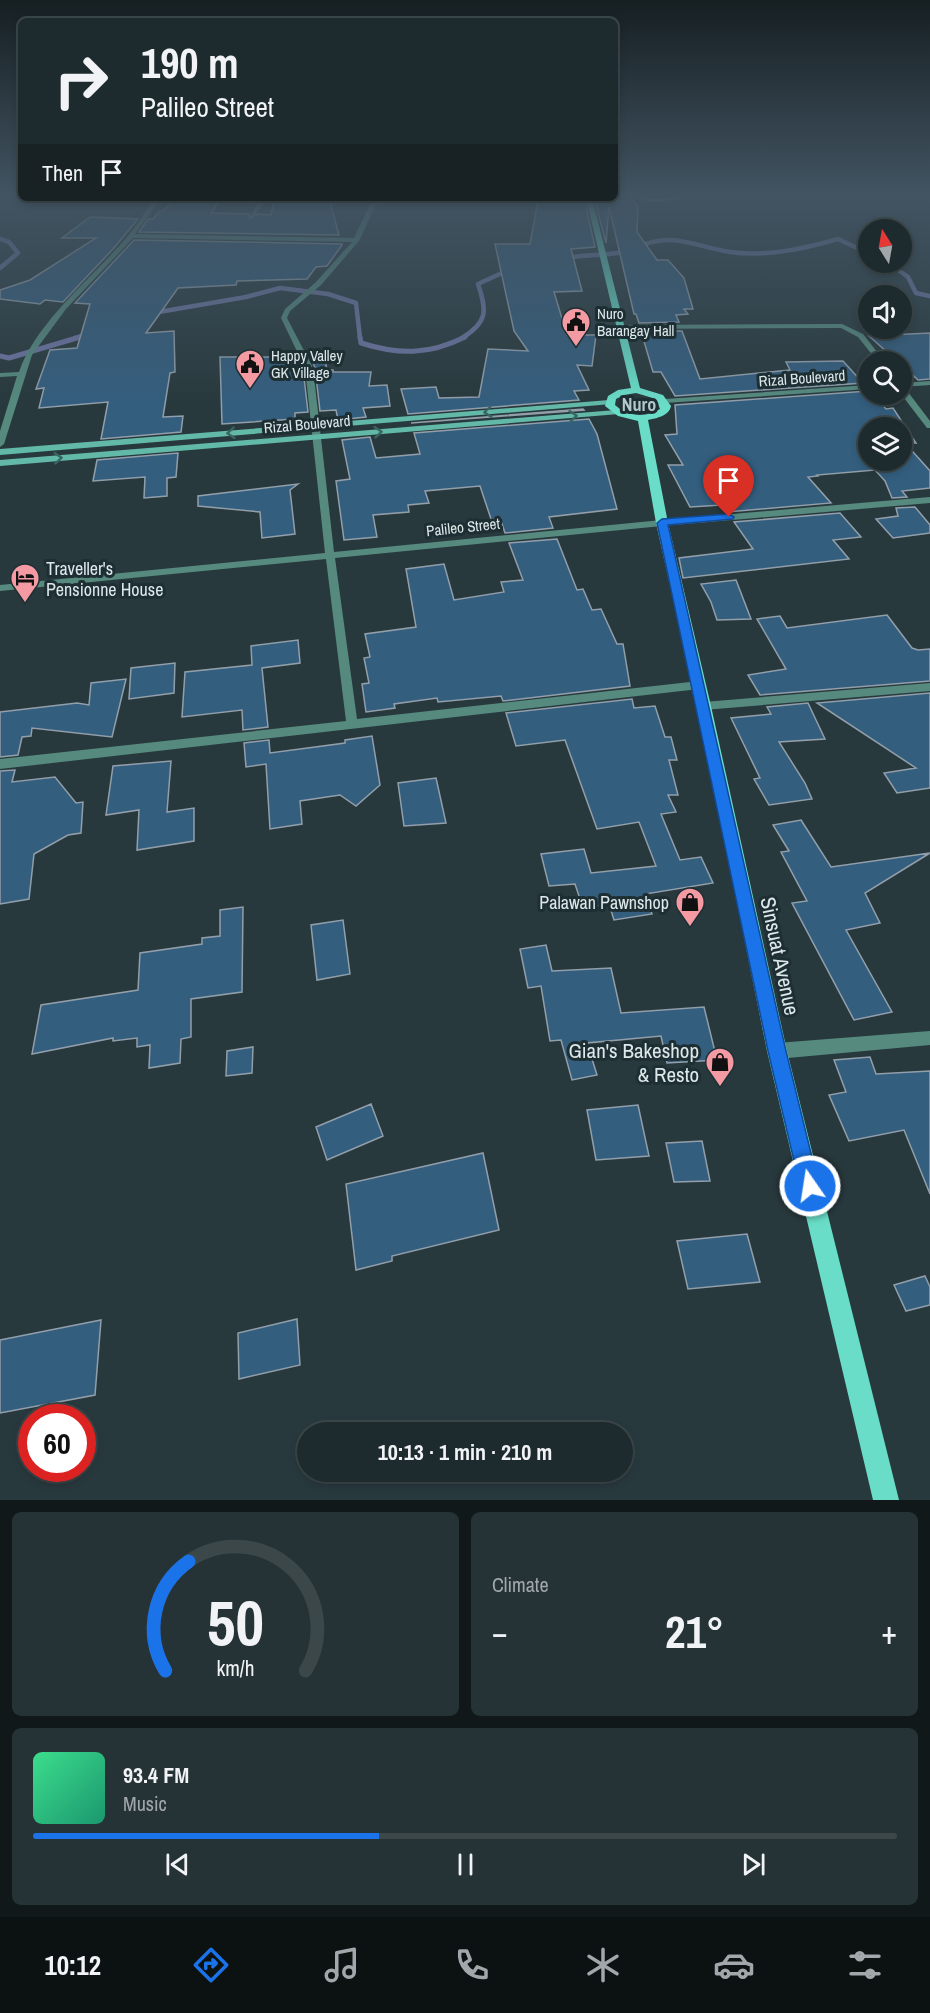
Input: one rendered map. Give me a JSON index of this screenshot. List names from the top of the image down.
{
  "streets": {
    "main road": ["Rizal Boulevard", "Sinsuat Avenue"],
    "street": ["Palileo Street"]
  },
  "crossings": [
    ["Palileo Street", "Sinsuat Avenue"]
  ],
  "districts": ["Nuro"],
  "places": {
    "public building": ["Nuro Barangay Hall", "Happy Valley GK Village"],
    "hotel": ["Traveller's Pensionne House"],
    "shop": ["Palawan Pawnshop", "Gian's Bakeshop & Resto"]
  },
  "north": "top",
  "page": {
    "turn": ["190 m", "Palileo Street"],
    "then": "Then",
    "limit": "60",
    "trip": "10:13 · 1 min · 210 m",
    "tile": "Climate",
    "heat": ["−", "21°", "+"],
    "song": ["93.4 FM", "Music"],
    "tabs": "10:12",
    "gauge": ["50", "km/h"]
  }
}
